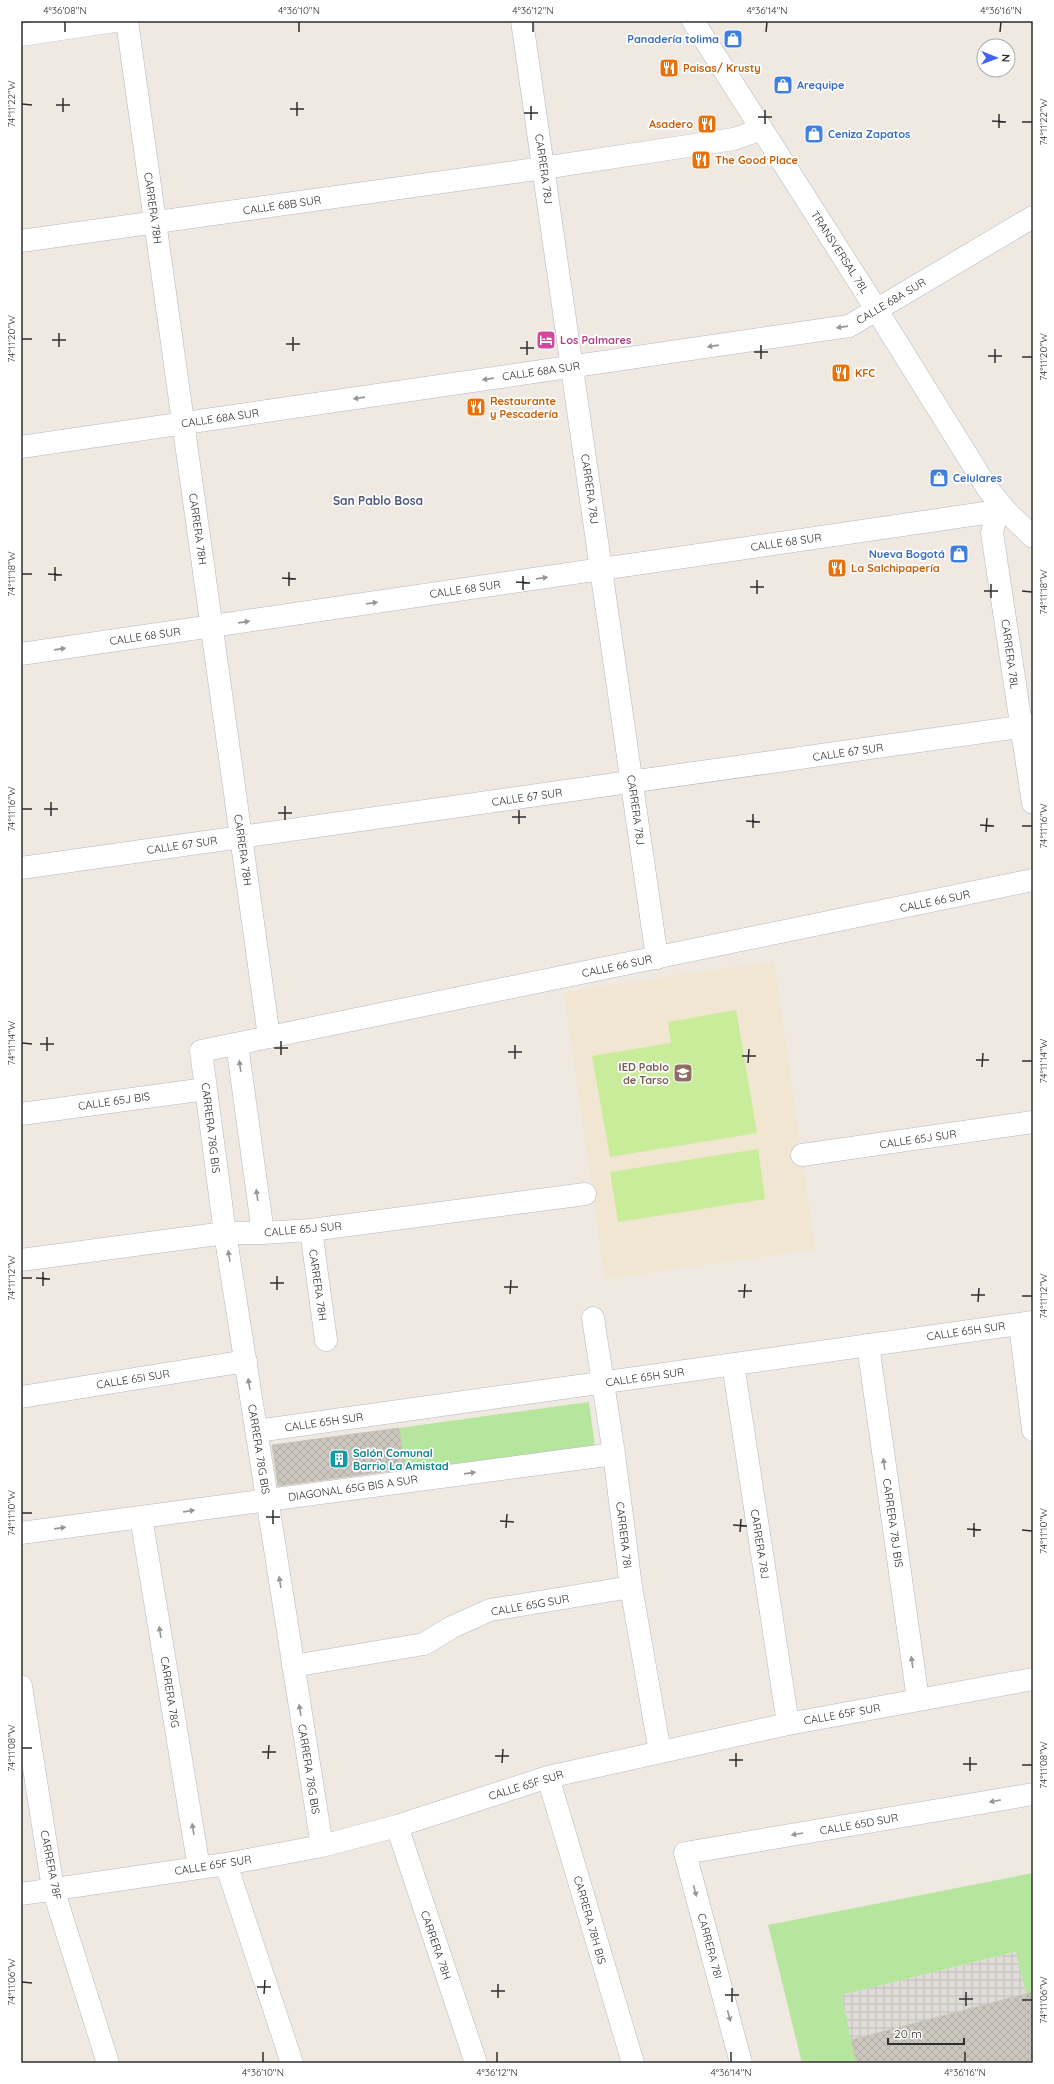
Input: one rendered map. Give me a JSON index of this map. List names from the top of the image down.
{
  "streets": {
    "street": [
      "CARRERA 78J",
      "CALLE 68B SUR",
      "CARRERA 78H",
      "TRANSVERSAL 78L",
      "CALLE 68A SUR",
      "CALLE 68 SUR",
      "CARRERA 78L",
      "CALLE 67 SUR",
      "CALLE 66 SUR",
      "CALLE 65J BIS",
      "CARRERA 78G BIS",
      "CALLE 65J SUR",
      "CALLE 65H SUR",
      "CALLE 65I SUR",
      "DIAGONAL 65G BIS A SUR",
      "CARRERA 78J BIS",
      "CARRERA 78I",
      "CALLE 65G SUR",
      "CARRERA 78G",
      "CALLE 65F SUR",
      "CALLE 65D SUR",
      "CARRERA 78F",
      "CARRERA 78H BIS"
    ]
  },
  "crossings": [
    ["CARRERA 78J", "CALLE 68B SUR"],
    ["CARRERA 78J", "CALLE 68A SUR"],
    ["CARRERA 78J", "CALLE 68 SUR"],
    ["CARRERA 78J", "CALLE 67 SUR"],
    ["CARRERA 78J", "CALLE 66 SUR"],
    ["CARRERA 78J", "CALLE 65H SUR"],
    ["CARRERA 78J", "CALLE 65F SUR"],
    ["CALLE 68B SUR", "CARRERA 78H"],
    ["CALLE 68B SUR", "TRANSVERSAL 78L"],
    ["CARRERA 78H", "CALLE 68A SUR"],
    ["CARRERA 78H", "CALLE 68 SUR"],
    ["CARRERA 78H", "CALLE 67 SUR"],
    ["CARRERA 78H", "CALLE 66 SUR"],
    ["CARRERA 78H", "CALLE 65J SUR"],
    ["CARRERA 78H", "CALLE 65F SUR"],
    ["TRANSVERSAL 78L", "CALLE 68A SUR"],
    ["TRANSVERSAL 78L", "CALLE 68 SUR"],
    ["TRANSVERSAL 78L", "CARRERA 78L"],
    ["CALLE 68 SUR", "CARRERA 78L"],
    ["CARRERA 78L", "CALLE 67 SUR"],
    ["CALLE 66 SUR", "CARRERA 78G BIS"],
    ["CALLE 65J BIS", "CARRERA 78G BIS"],
    ["CARRERA 78G BIS", "CALLE 65J SUR"],
    ["CARRERA 78G BIS", "CALLE 65H SUR"],
    ["CARRERA 78G BIS", "CALLE 65I SUR"],
    ["CARRERA 78G BIS", "DIAGONAL 65G BIS A SUR"],
    ["CARRERA 78G BIS", "CALLE 65G SUR"],
    ["CARRERA 78G BIS", "CALLE 65F SUR"],
    ["CALLE 65H SUR", "CARRERA 78J BIS"],
    ["CALLE 65H SUR", "CARRERA 78I"],
    ["DIAGONAL 65G BIS A SUR", "CARRERA 78I"],
    ["DIAGONAL 65G BIS A SUR", "CARRERA 78G"],
    ["CARRERA 78J BIS", "CALLE 65F SUR"],
    ["CARRERA 78I", "CALLE 65G SUR"],
    ["CARRERA 78I", "CALLE 65F SUR"],
    ["CARRERA 78I", "CALLE 65D SUR"],
    ["CARRERA 78G", "CALLE 65F SUR"],
    ["CALLE 65F SUR", "CARRERA 78F"],
    ["CALLE 65F SUR", "CARRERA 78H BIS"]
  ],
  "one_way": [
    "CALLE 68A SUR",
    "CALLE 68 SUR",
    "CARRERA 78G BIS",
    "DIAGONAL 65G BIS A SUR",
    "CARRERA 78J BIS",
    "CARRERA 78G",
    "CALLE 65D SUR"
  ],
  "districts": ["San Pablo Bosa"],
  "places": {
    "shop": [
      "Panadería tolima",
      "Arequipe",
      "Ceniza Zapatos",
      "Celulares",
      "Nueva Bogotá"
    ],
    "restaurant": [
      "Paisas/ Krusty",
      "Asadero",
      "The Good Place",
      "KFC",
      "Restaurante y Pescadería",
      "La Salchipapería"
    ],
    "hotel": ["Los Palmares"],
    "school or university": ["IED Pablo de Tarso"],
    "building": ["Salón Comunal Barrio La Amistad"]
  },
  "scale_bar": "20 m",
  "north": "right",
  "coordinates": [
    "4°36'08\"N",
    "4°36'10\"N",
    "4°36'12\"N",
    "4°36'14\"N",
    "4°36'16\"N",
    "74°11'22\"W",
    "74°11'20\"W",
    "74°11'18\"W",
    "74°11'16\"W",
    "74°11'14\"W",
    "74°11'12\"W",
    "74°11'10\"W",
    "74°11'08\"W",
    "74°11'06\"W"
  ]
}
